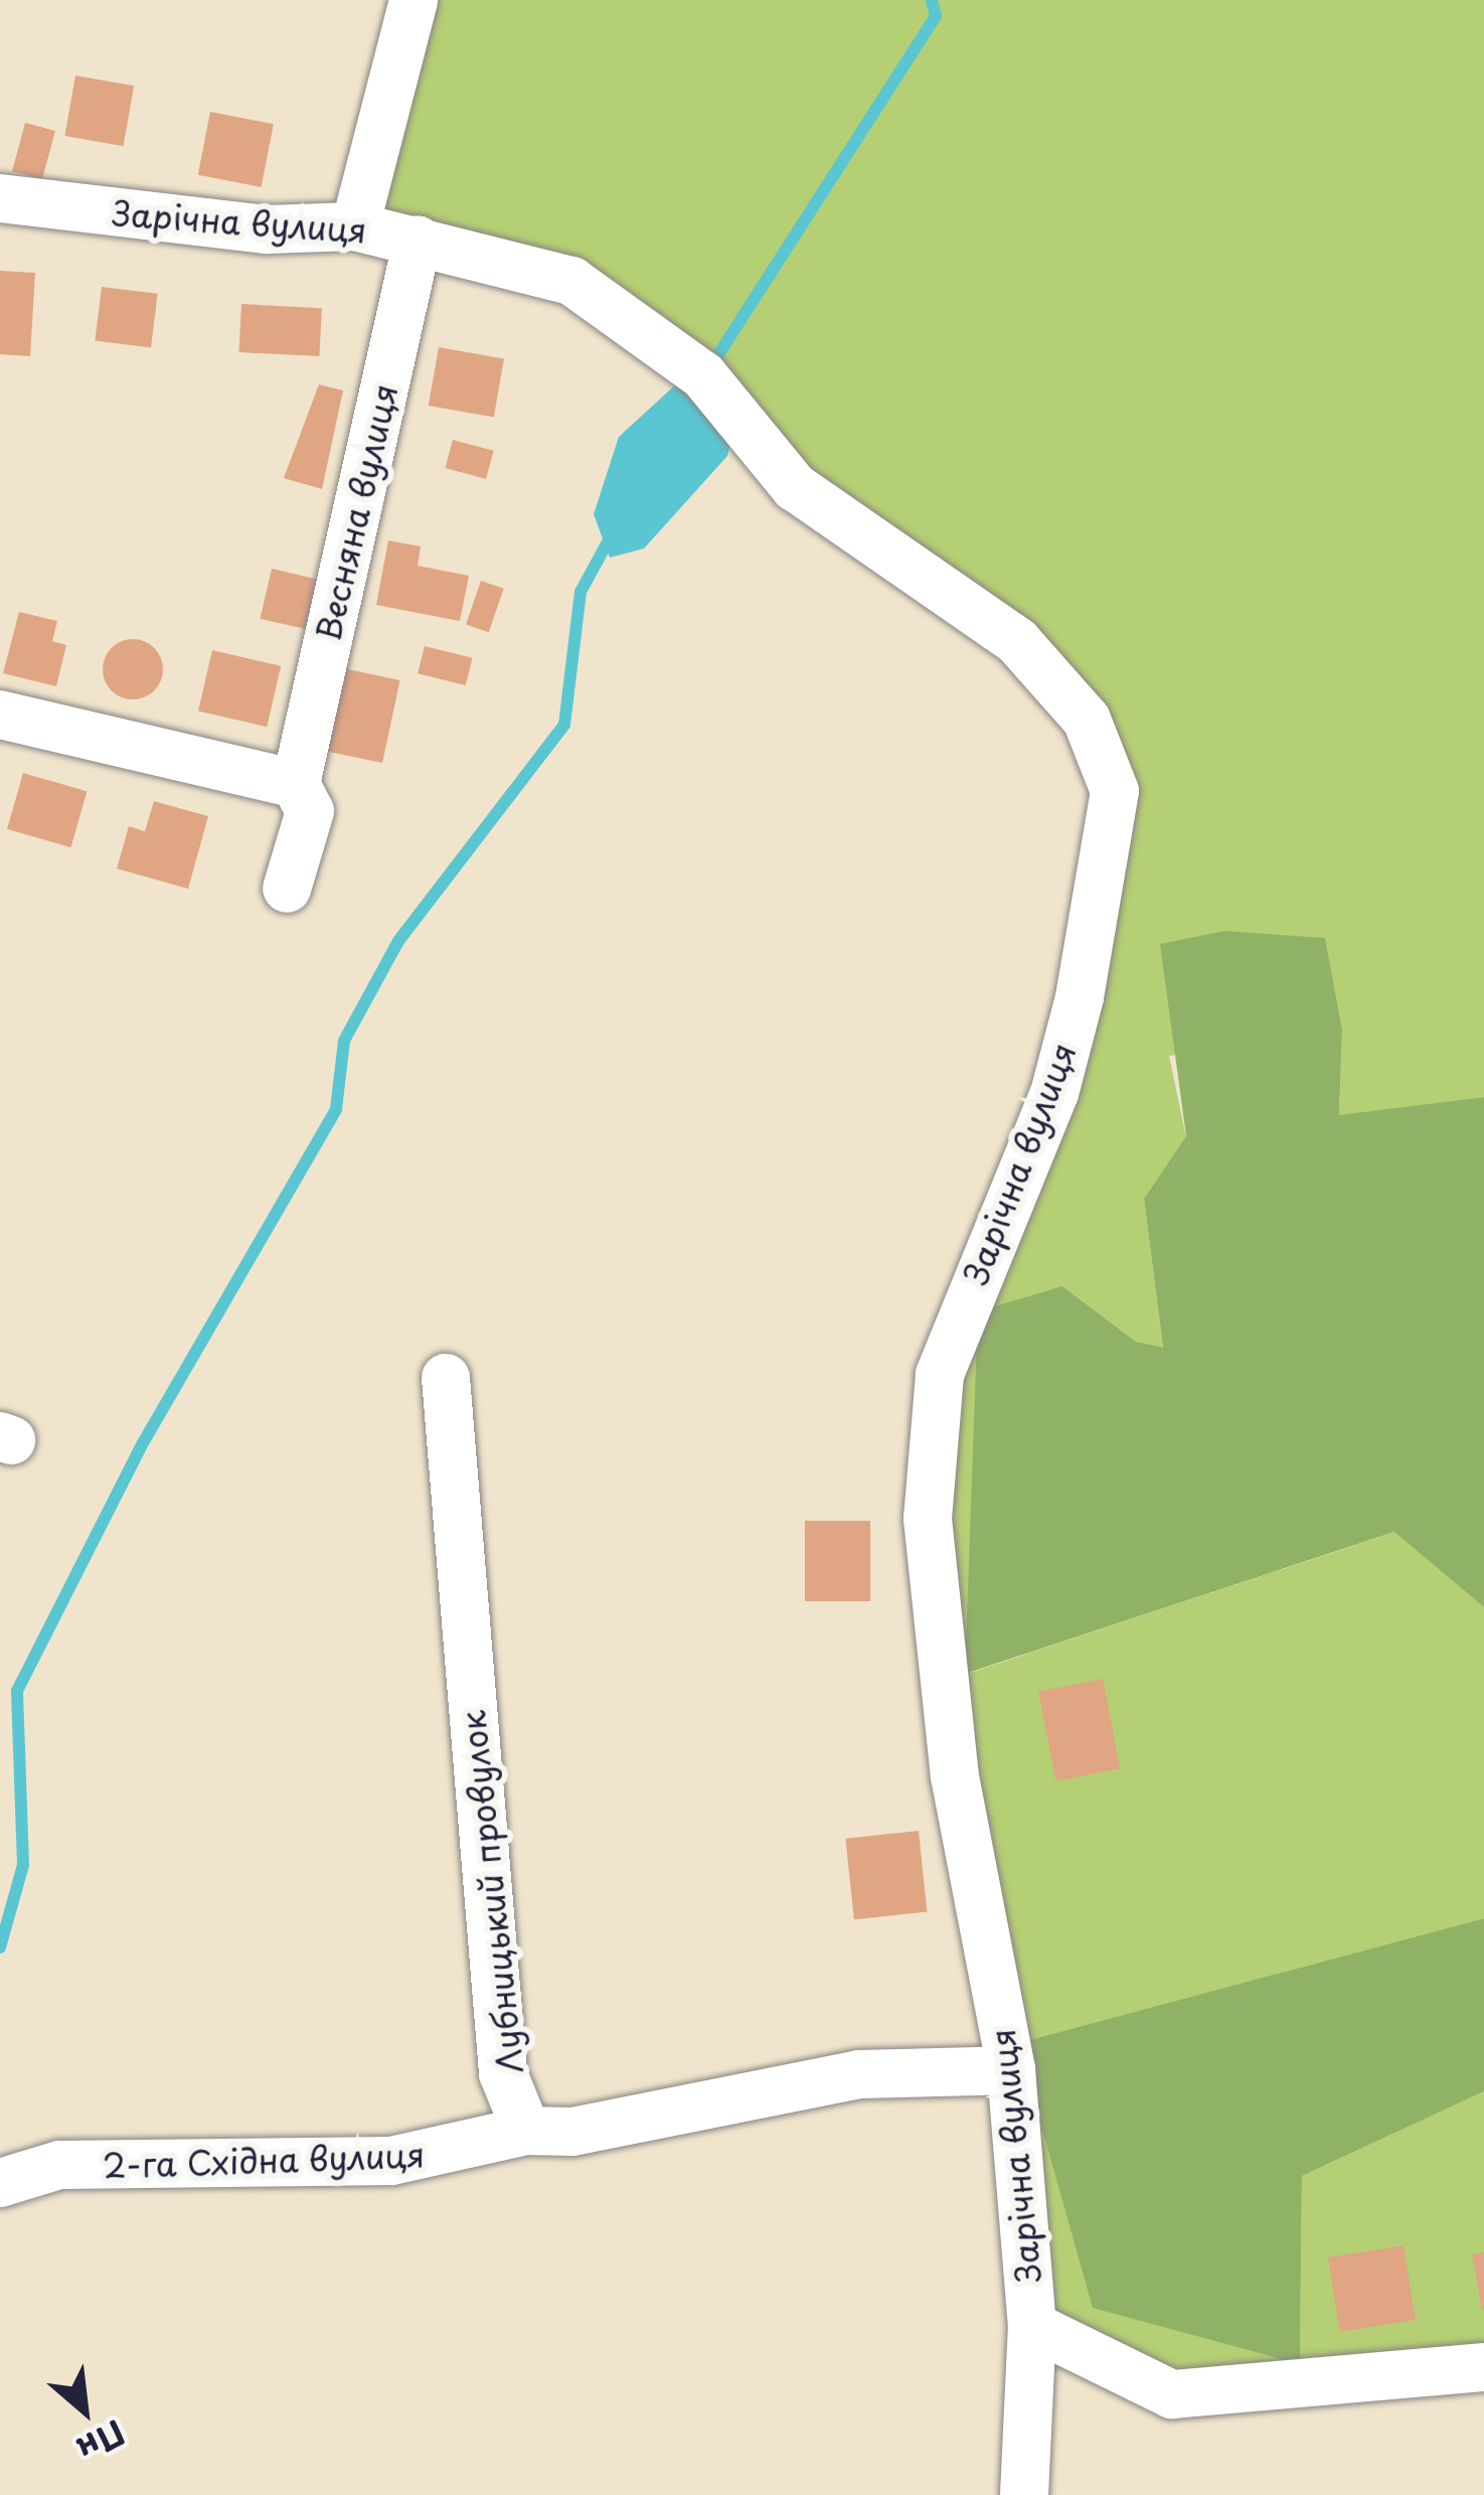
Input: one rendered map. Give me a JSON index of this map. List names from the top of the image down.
{
  "streets": {
    "street": [
      "Зарічна вулиця",
      "Весняна вулиця",
      "Лубницький провулок",
      "2-га Східна вулиця"
    ]
  },
  "crossings": [
    ["Зарічна вулиця", "Весняна вулиця"],
    ["Лубницький провулок", "2-га Східна вулиця"]
  ],
  "north": "bottom right"
}
